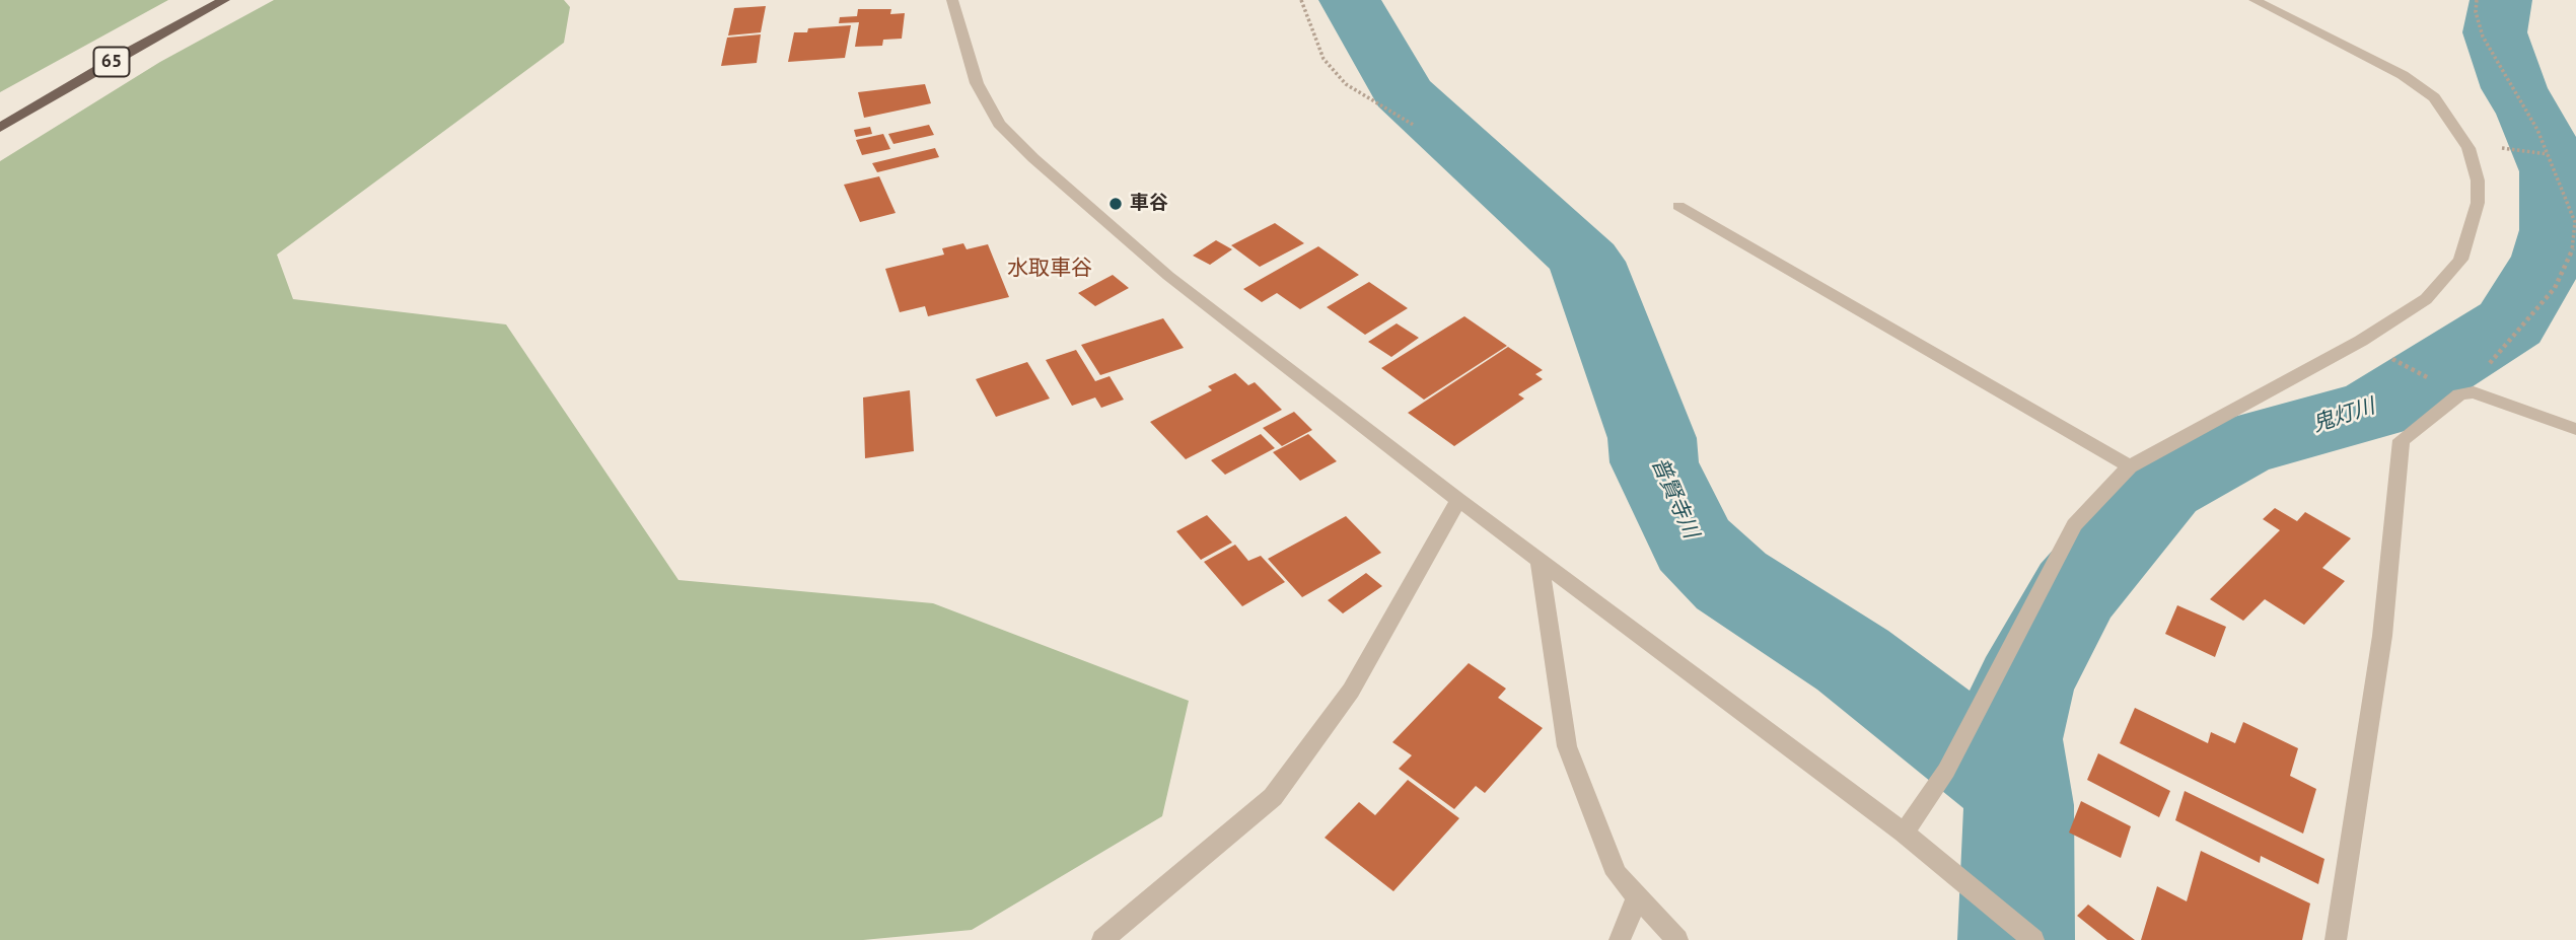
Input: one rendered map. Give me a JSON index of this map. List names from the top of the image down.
{
  "streets": {
    "main road": ["65"]
  },
  "districts": ["水取車谷"],
  "water": ["鬼灯川", "普賢寺川"],
  "places": ["車谷"]
}
